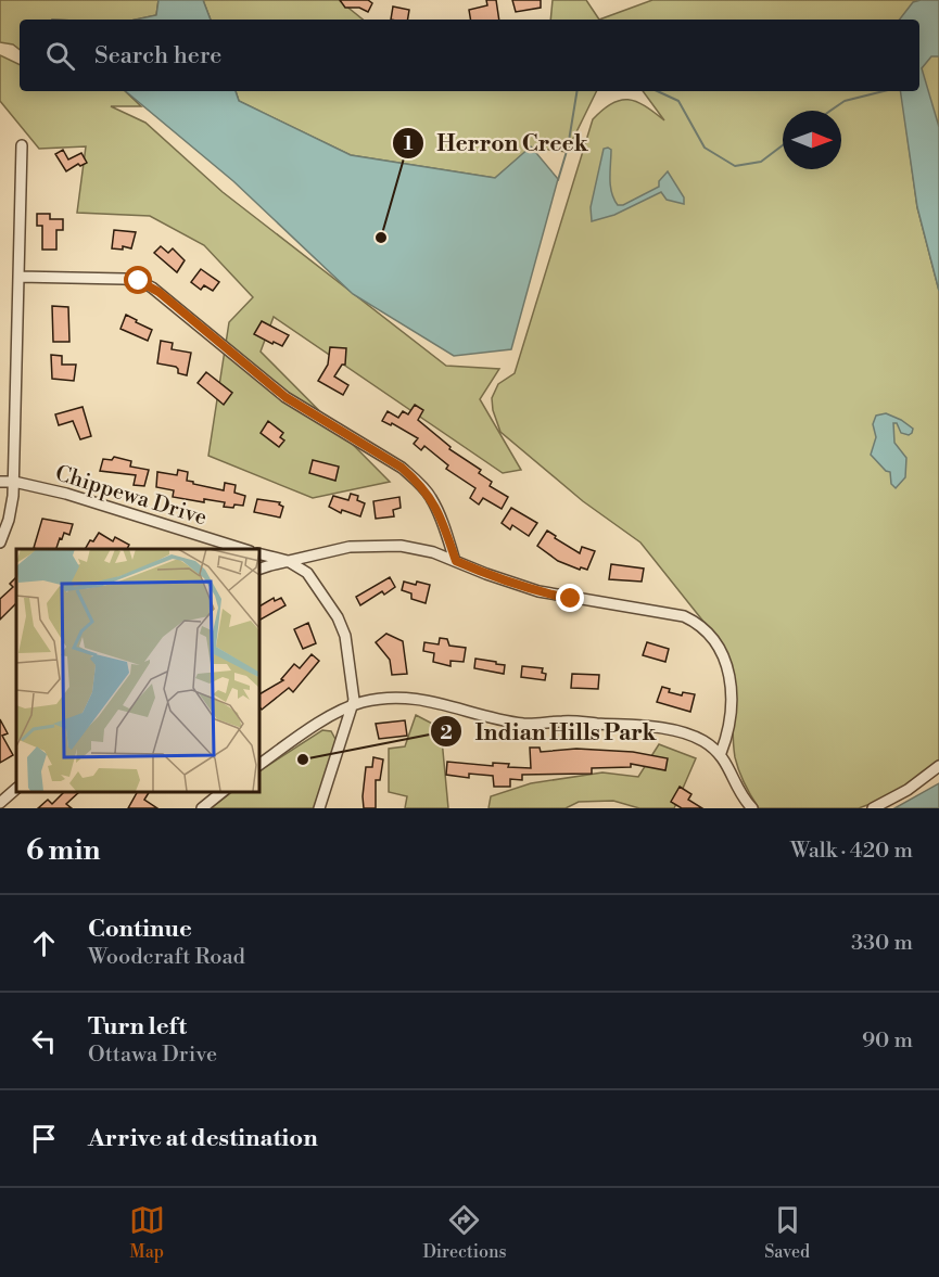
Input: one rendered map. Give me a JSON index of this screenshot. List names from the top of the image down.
{
  "streets": {
    "street": ["Chippewa Drive"]
  },
  "places": ["Herron Creek", "Indian Hills Park"],
  "north": "right",
  "page": {
    "search": "Search here",
    "heading": ["6 min", "Walk · 420 m"],
    "list": [
      ["Continue", "Woodcraft Road", "330 m"],
      ["Turn left", "Ottawa Drive", "90 m"],
      "Arrive at destination"
    ],
    "nav": ["Map", "Directions", "Saved"]
  }
}
